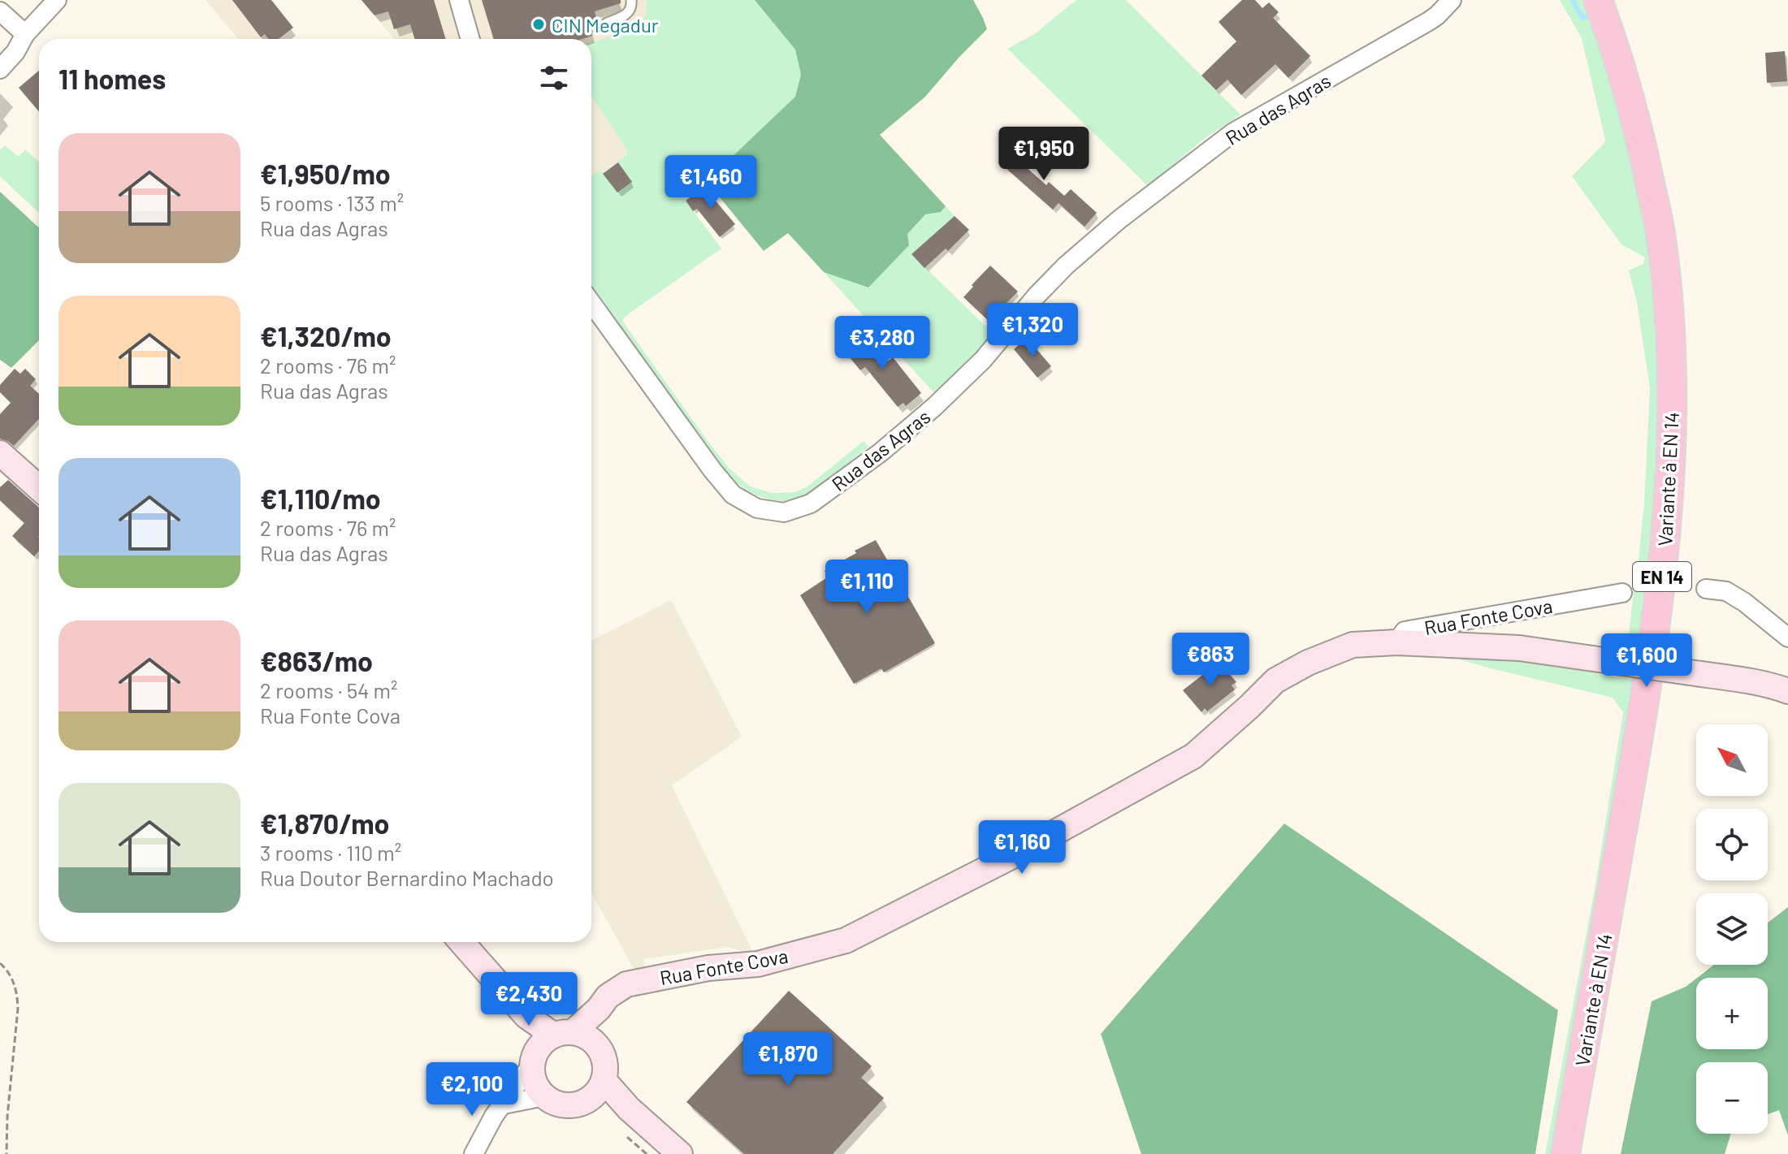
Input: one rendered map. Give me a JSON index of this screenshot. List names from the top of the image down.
{
  "streets": {
    "main road": ["Variante à EN 14", "EN 14"],
    "street": ["Rua das Agras", "Rua Fonte Cova"]
  },
  "places": ["CIN Megadur"],
  "north": "top left",
  "page": {
    "heading": "11 homes",
    "list": [
      {
        "name": "€1,950/mo",
        "note": "5 rooms · 133 m² · Rua das Agras"
      },
      {
        "name": "€1,320/mo",
        "note": "2 rooms · 76 m² · Rua das Agras"
      },
      {
        "name": "€1,110/mo",
        "note": "2 rooms · 76 m² · Rua das Agras"
      },
      {
        "name": "€863/mo",
        "note": "2 rooms · 54 m² · Rua Fonte Cova"
      },
      {
        "name": "€1,870/mo",
        "note": "3 rooms · 110 m² · Rua Doutor Bernardino Machado"
      }
    ],
    "price": [
      "€1,950",
      "€1,460",
      "€1,320",
      "€3,280",
      "€1,110",
      "€863",
      "€1,600",
      "€1,160",
      "€2,430",
      "€1,870",
      "€2,100"
    ],
    "map_buttons": ["+", "−"]
  }
}
